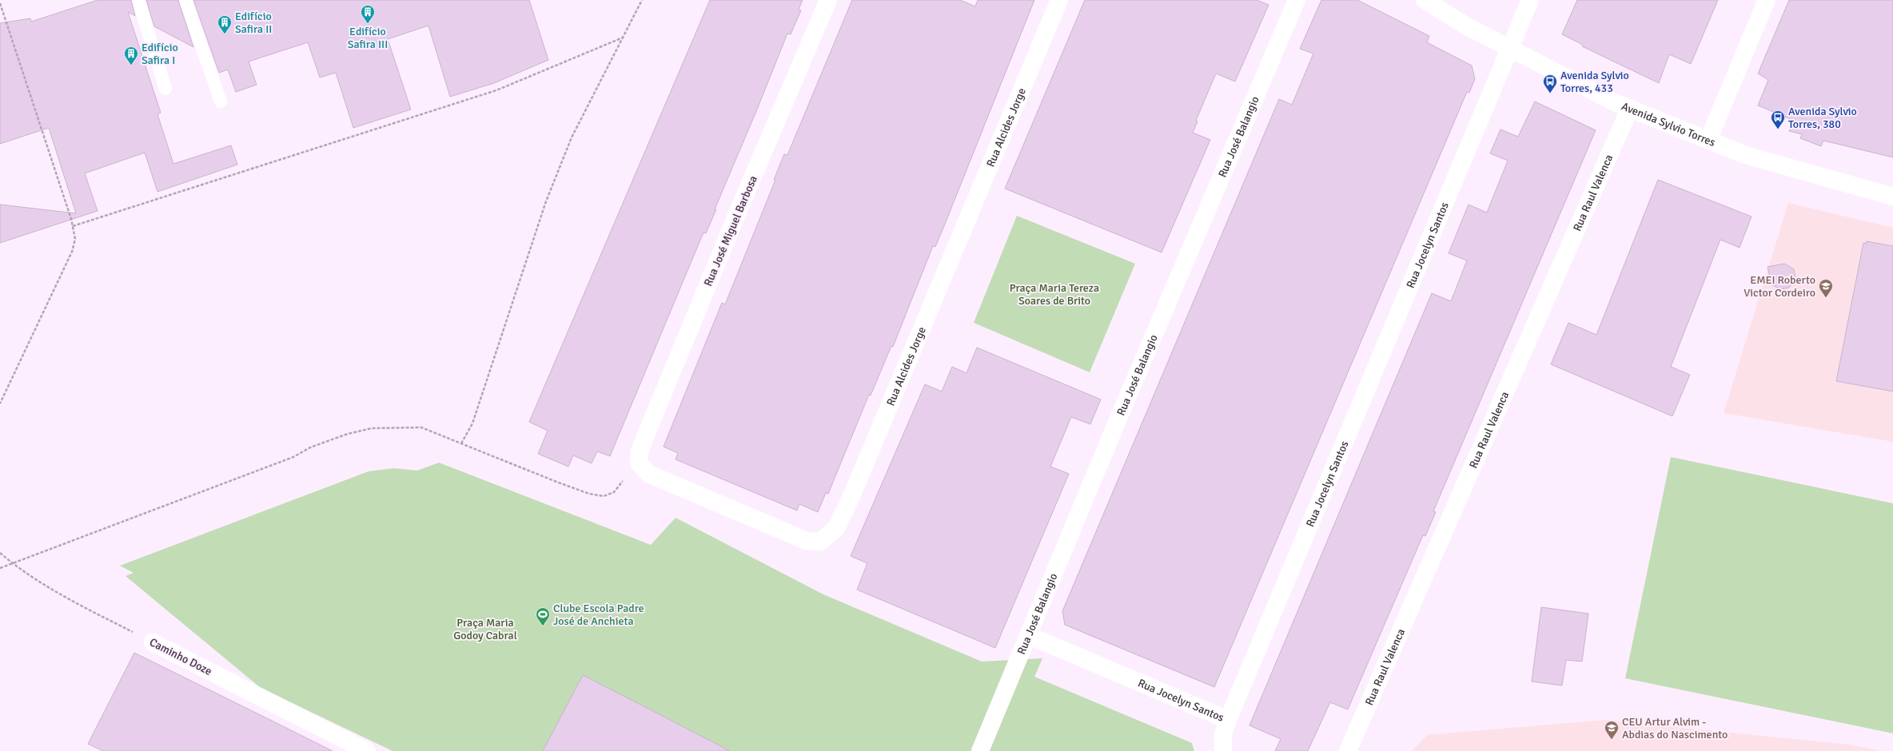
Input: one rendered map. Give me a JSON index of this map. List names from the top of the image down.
{
  "streets": {
    "street": [
      "Avenida Sylvio Torres",
      "Rua Alcides Jorge",
      "Rua José Balangio",
      "Rua Raul Valenca",
      "Rua José Miguel Barbosa",
      "Rua Jocelyn Santos",
      "Caminho Doze"
    ]
  },
  "crossings": [
    ["Avenida Sylvio Torres", "Rua Raul Valenca"],
    ["Avenida Sylvio Torres", "Rua Jocelyn Santos"],
    ["Rua Alcides Jorge", "Rua José Miguel Barbosa"],
    ["Rua José Balangio", "Rua Jocelyn Santos"]
  ],
  "parks": ["Praça Maria Tereza Soares de Brito", "Praça Maria Godoy Cabral"],
  "places": {
    "building": ["Edifício Safira III", "Edifício Safira II", "Edifício Safira I"],
    "bus stop": ["Avenida Sylvio Torres, 433", "Avenida Sylvio Torres, 380"],
    "school or university": ["EMEI Roberto Victor Cordeiro", "CEU Artur Alvim - Abdias do Nascimento"],
    "sports": ["Clube Escola Padre José de Anchieta"]
  }
}
